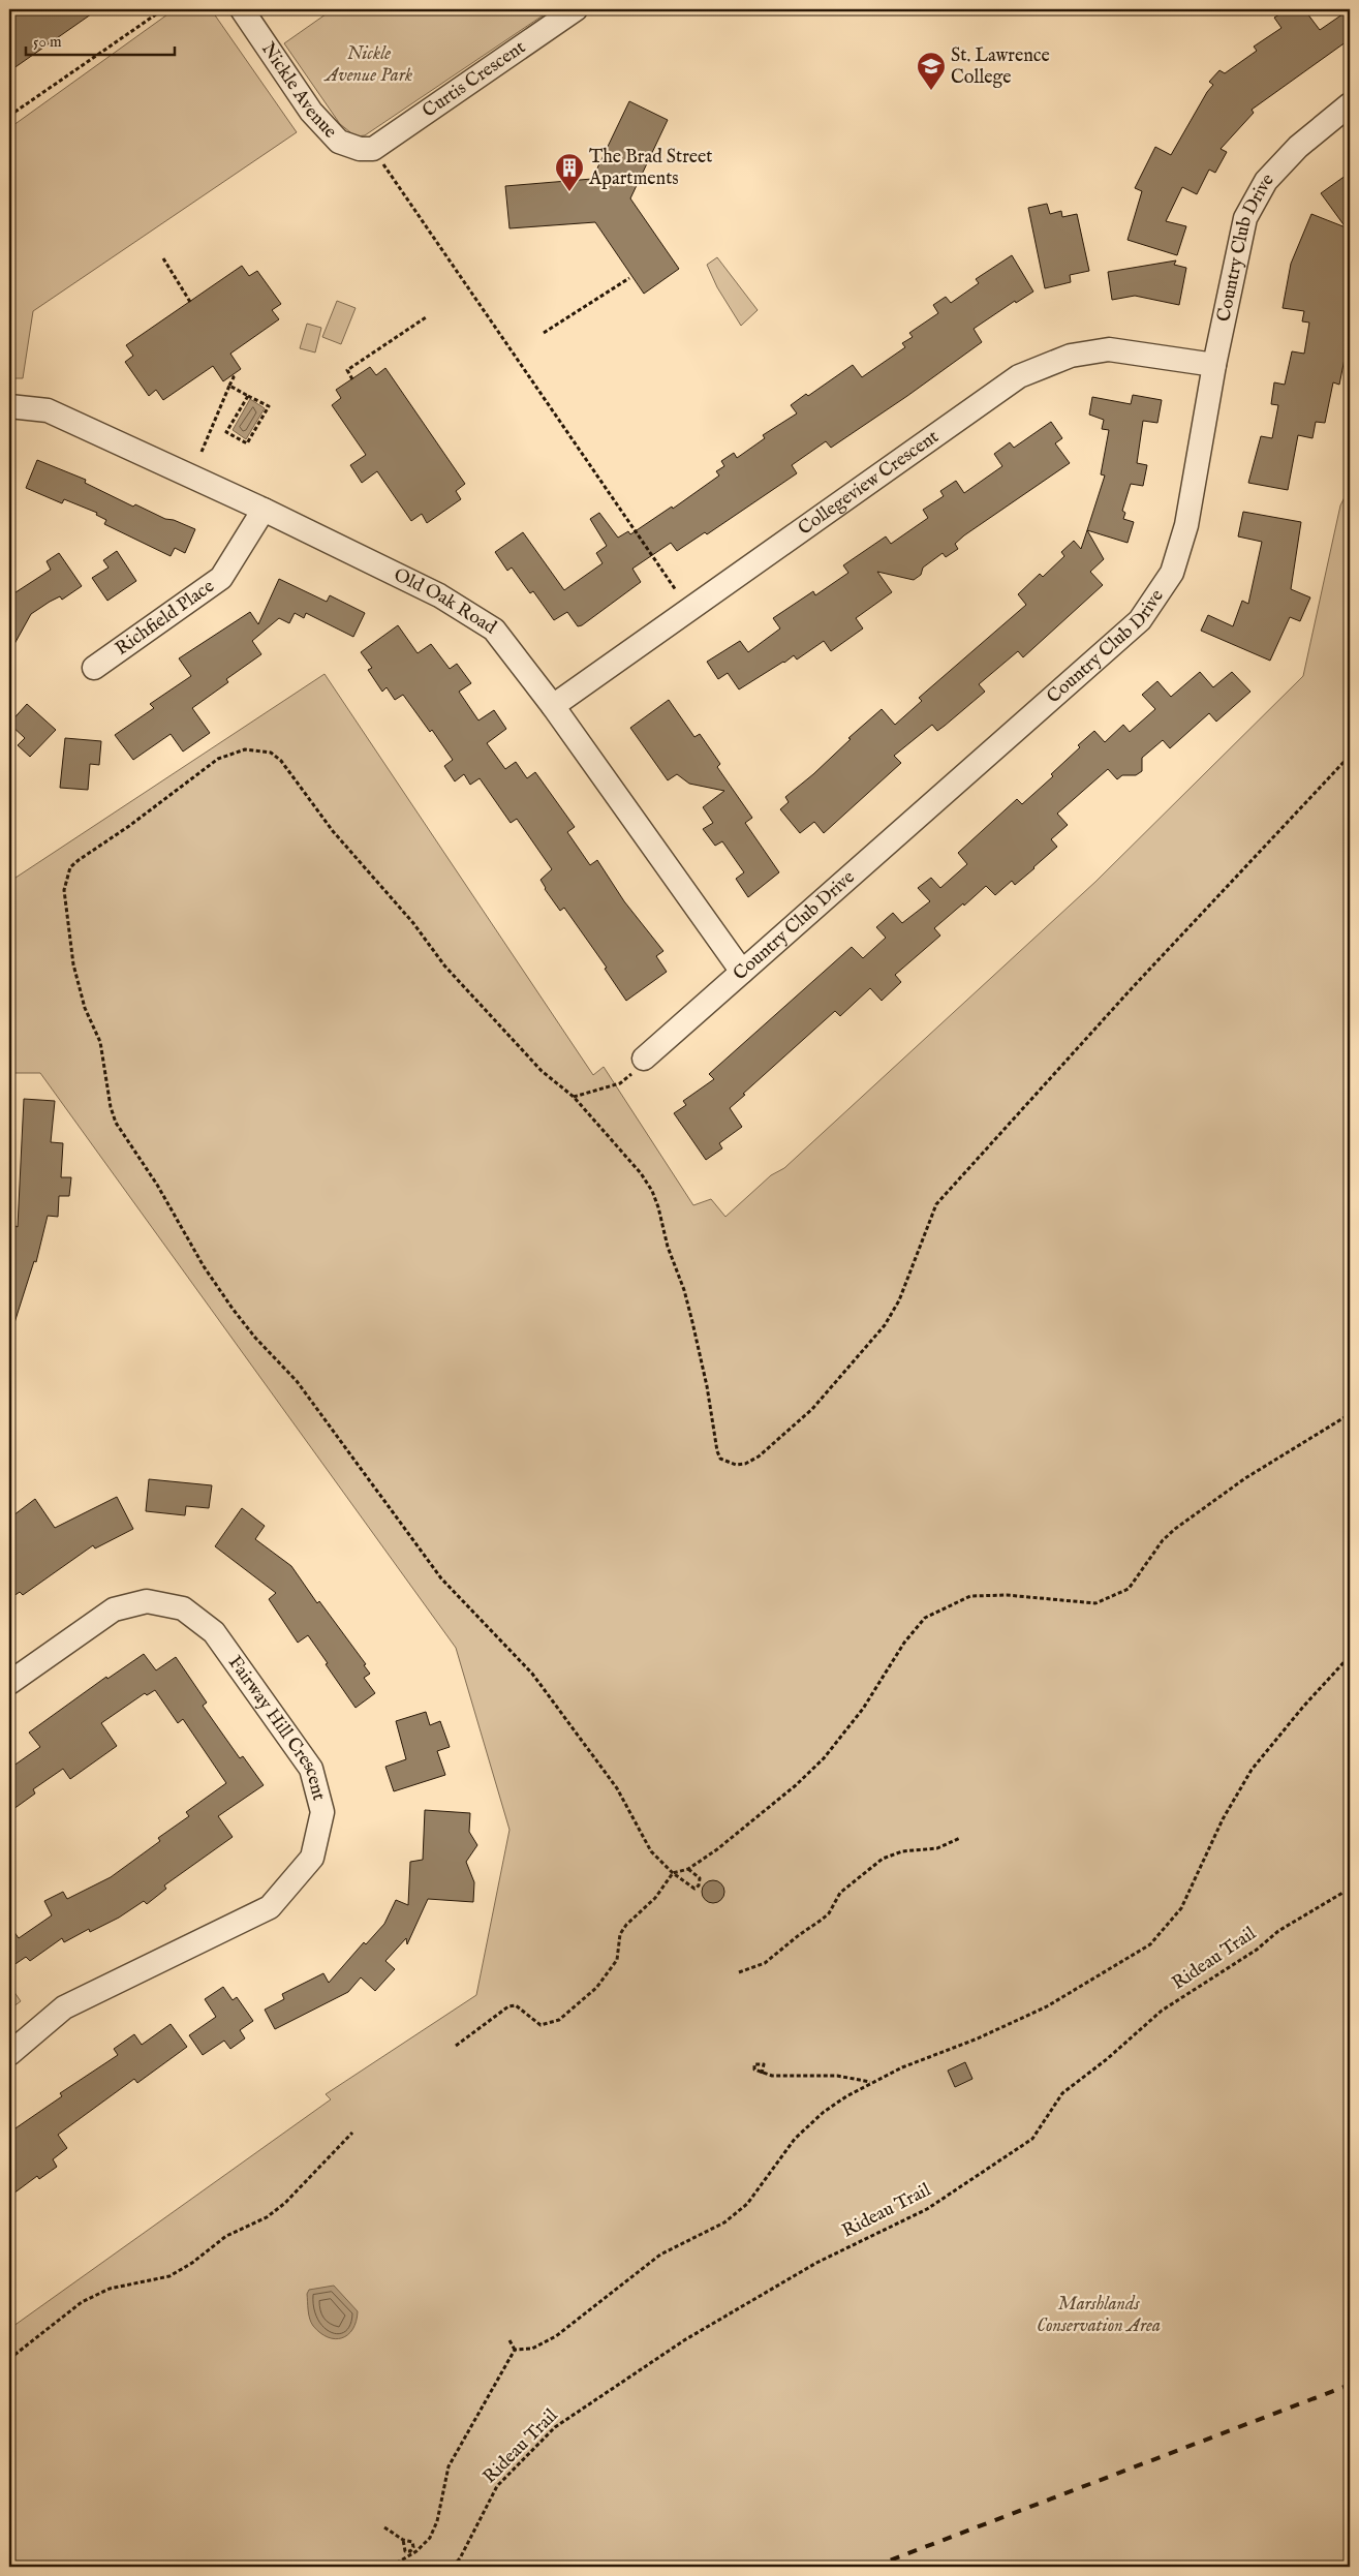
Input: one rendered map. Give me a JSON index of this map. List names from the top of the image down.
{
  "streets": {
    "street": [
      "Curtis Crescent",
      "Nickle Avenue",
      "Country Club Drive",
      "Collegeview Crescent",
      "Old Oak Road",
      "Richfield Place",
      "Fairway Hill Crescent"
    ],
    "path": ["Rideau Trail"]
  },
  "crossings": [
    ["Curtis Crescent", "Nickle Avenue"],
    ["Country Club Drive", "Collegeview Crescent"],
    ["Country Club Drive", "Old Oak Road"],
    ["Collegeview Crescent", "Old Oak Road"],
    ["Old Oak Road", "Richfield Place"]
  ],
  "parks": ["Nickle Avenue Park", "Marshlands Conservation Area"],
  "places": {
    "school or university": ["St. Lawrence College"],
    "building": ["The Brad Street Apartments"]
  },
  "scale_bar": "50 m"
}
